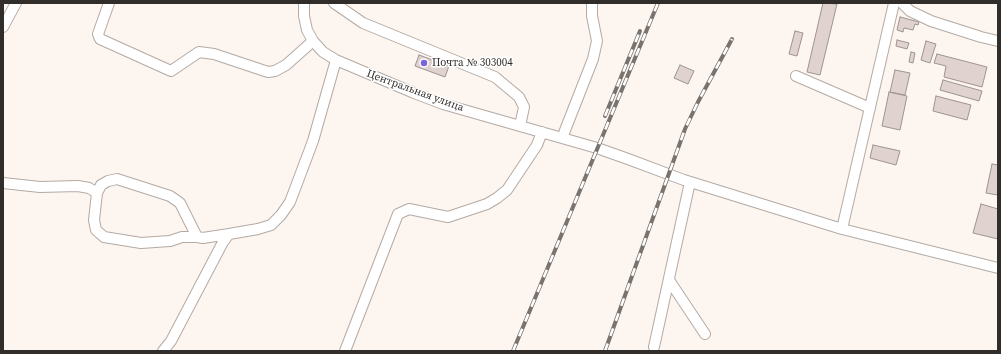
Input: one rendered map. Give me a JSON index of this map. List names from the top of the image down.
{
  "streets": {
    "street": ["Центральная улица"]
  },
  "places": ["Почта № 303004"]
}
